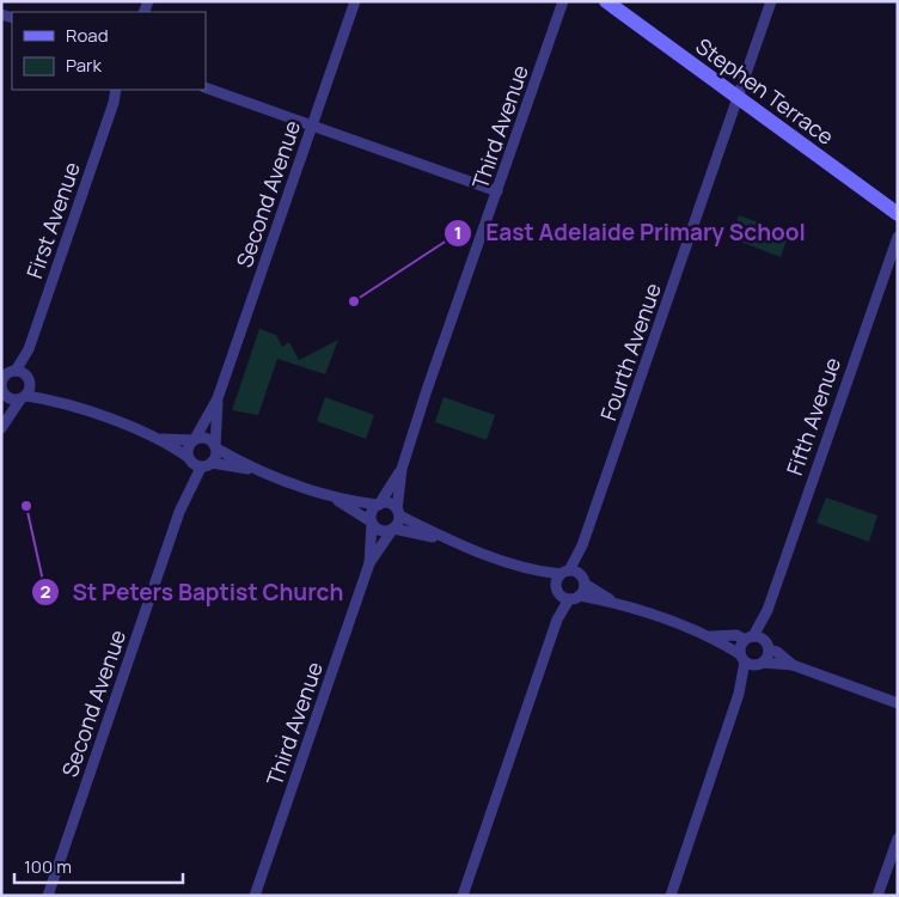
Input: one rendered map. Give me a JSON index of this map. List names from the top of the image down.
{
  "streets": {
    "main road": ["Stephen Terrace"],
    "street": [
      "Third Avenue",
      "Second Avenue",
      "First Avenue",
      "Fourth Avenue",
      "Fifth Avenue"
    ]
  },
  "crossings": [
    ["Stephen Terrace", "Fourth Avenue"]
  ],
  "places": ["East Adelaide Primary School", "St Peters Baptist Church"],
  "legend": ["Road", "Park"],
  "scale_bar": "100 m"
}
